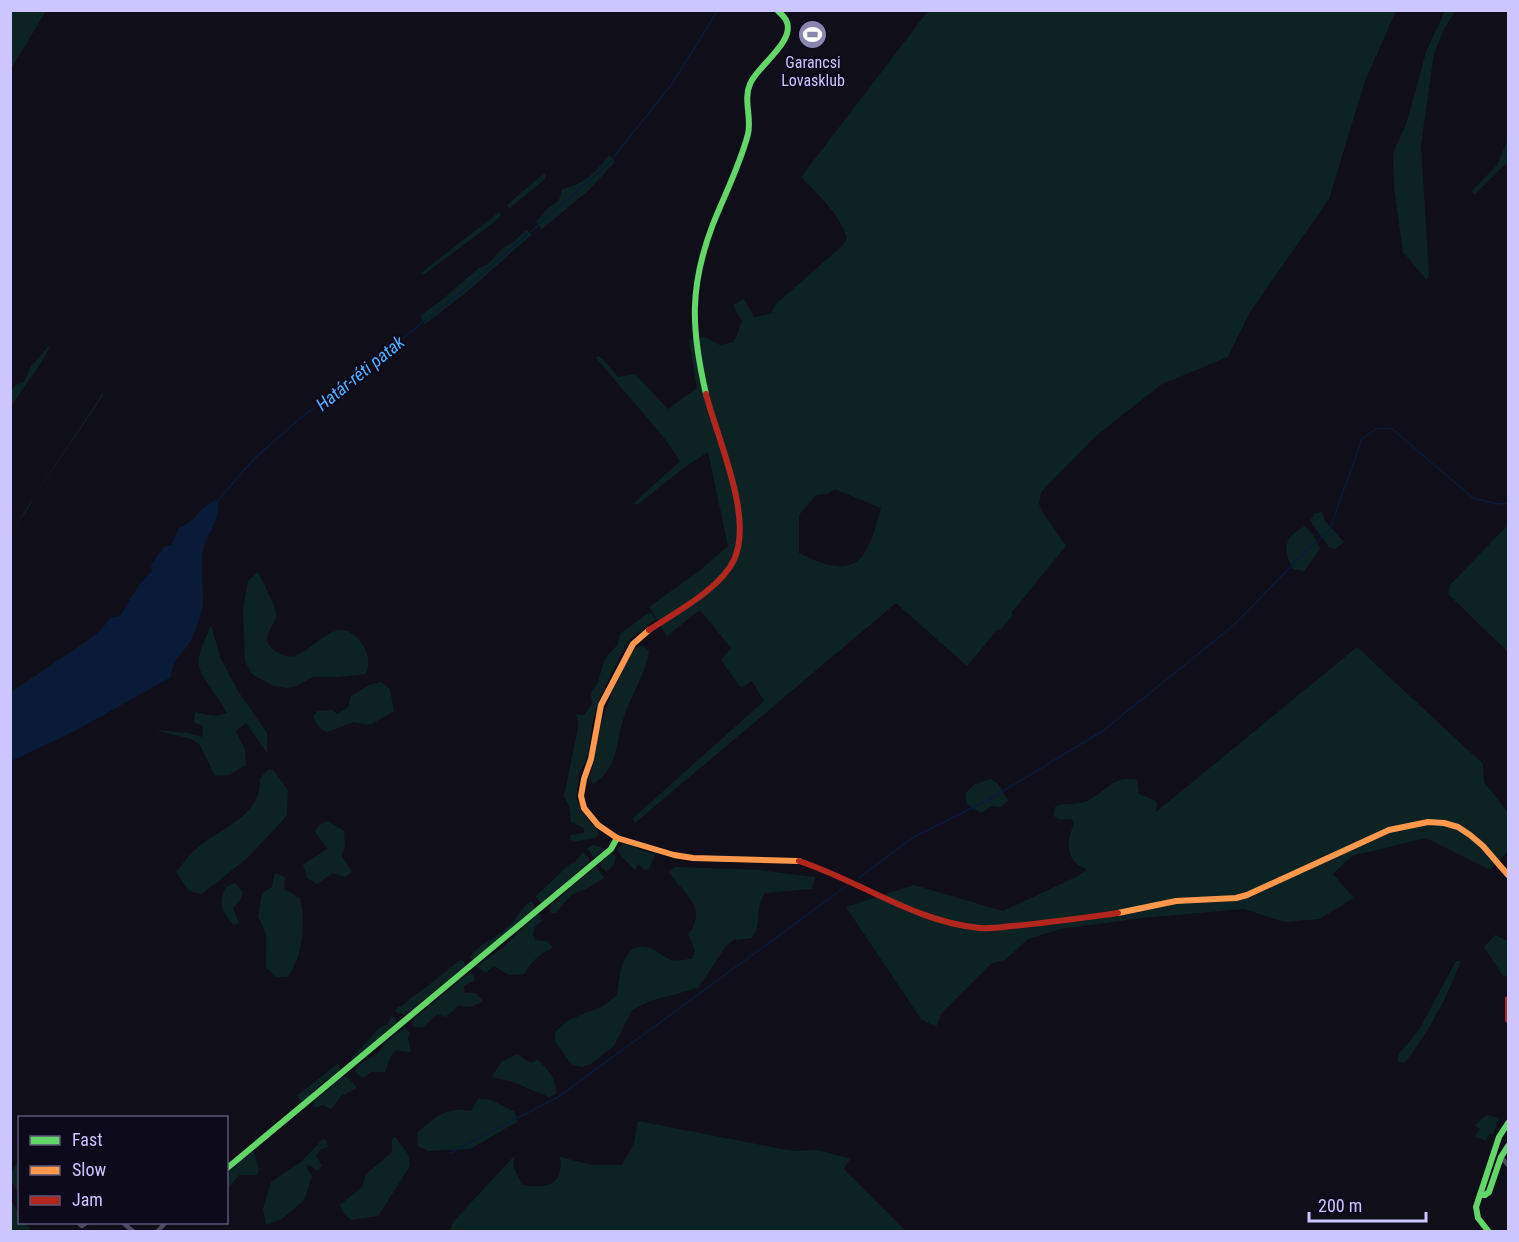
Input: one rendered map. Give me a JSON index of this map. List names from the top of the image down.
{
  "water": ["Határ-réti patak"],
  "places": {
    "sports": ["Garancsi Lovasklub"]
  },
  "legend": ["Fast", "Slow", "Jam"],
  "scale_bar": "200 m"
}
